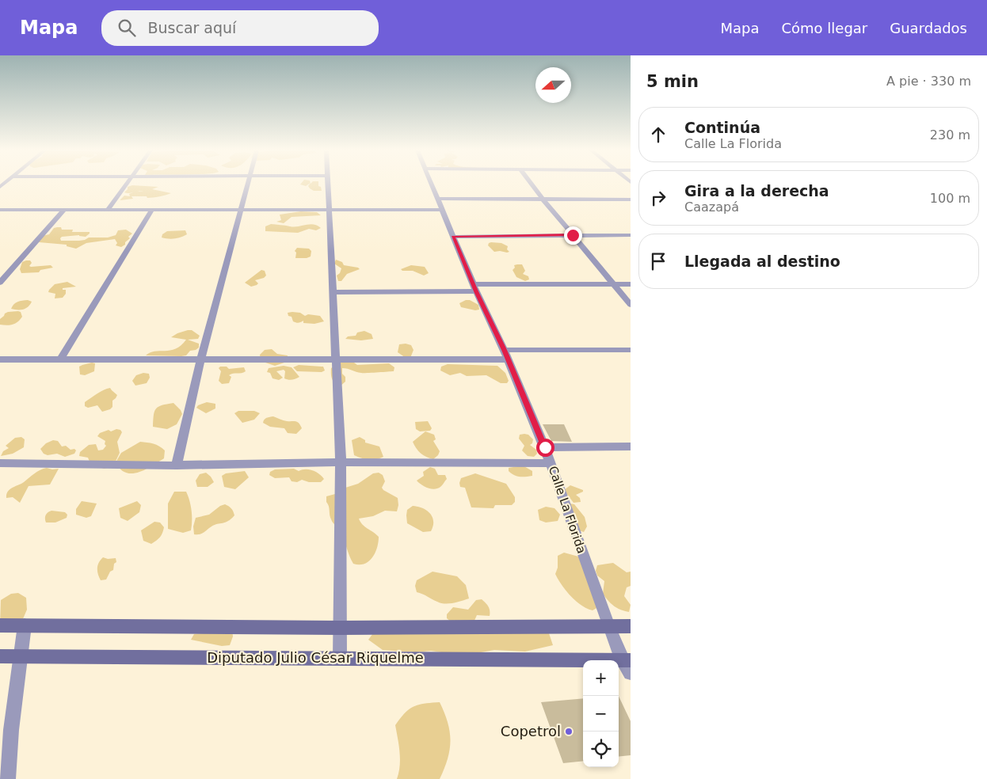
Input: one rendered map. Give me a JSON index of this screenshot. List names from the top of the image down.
{
  "streets": {
    "street": ["Calle La Florida", "Diputado Julio César Riquelme"]
  },
  "crossings": [
    ["Calle La Florida", "Diputado Julio César Riquelme"]
  ],
  "places": ["Copetrol"],
  "north": "left",
  "page": {
    "header": "Mapa",
    "search": "Buscar aquí",
    "nav": ["Mapa", "Cómo llegar", "Guardados"],
    "heading": ["5 min", "A pie · 330 m"],
    "list": [
      ["Continúa", "Calle La Florida", "230 m"],
      ["Gira a la derecha", "Caazapá", "100 m"],
      "Llegada al destino"
    ],
    "map_buttons": ["+", "−"]
  }
}
